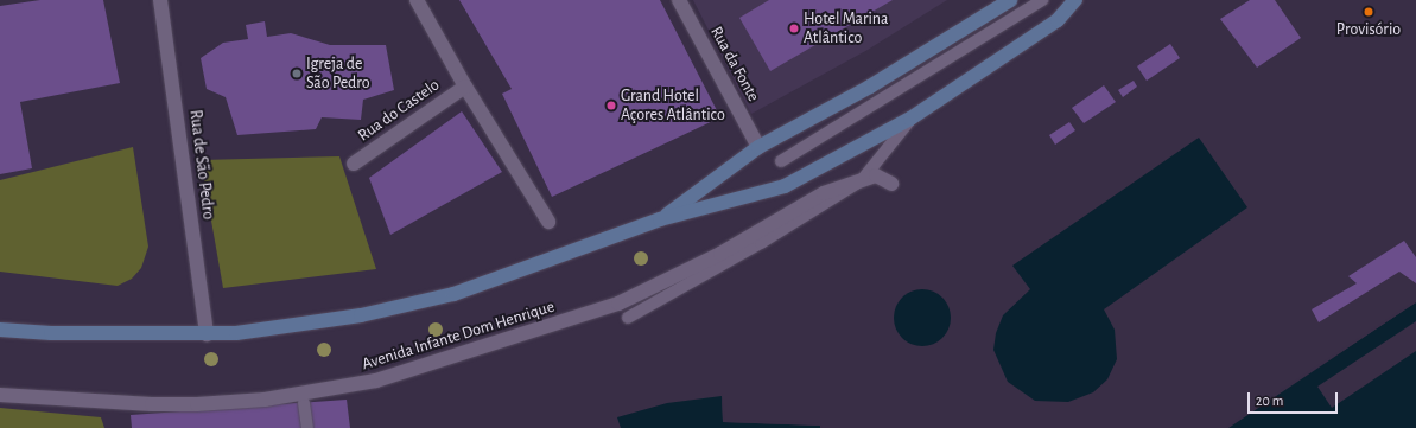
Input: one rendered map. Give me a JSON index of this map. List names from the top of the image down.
{
  "streets": {
    "street": [
      "Rua da Fonte",
      "Rua do Castelo",
      "Rua de São Pedro",
      "Avenida Infante Dom Henrique"
    ]
  },
  "places": [
    "Provisório",
    "Hotel Marina Atlântico",
    "Igreja de São Pedro",
    "Grand Hotel Açores Atlântico"
  ],
  "scale_bar": "20 m"
}
